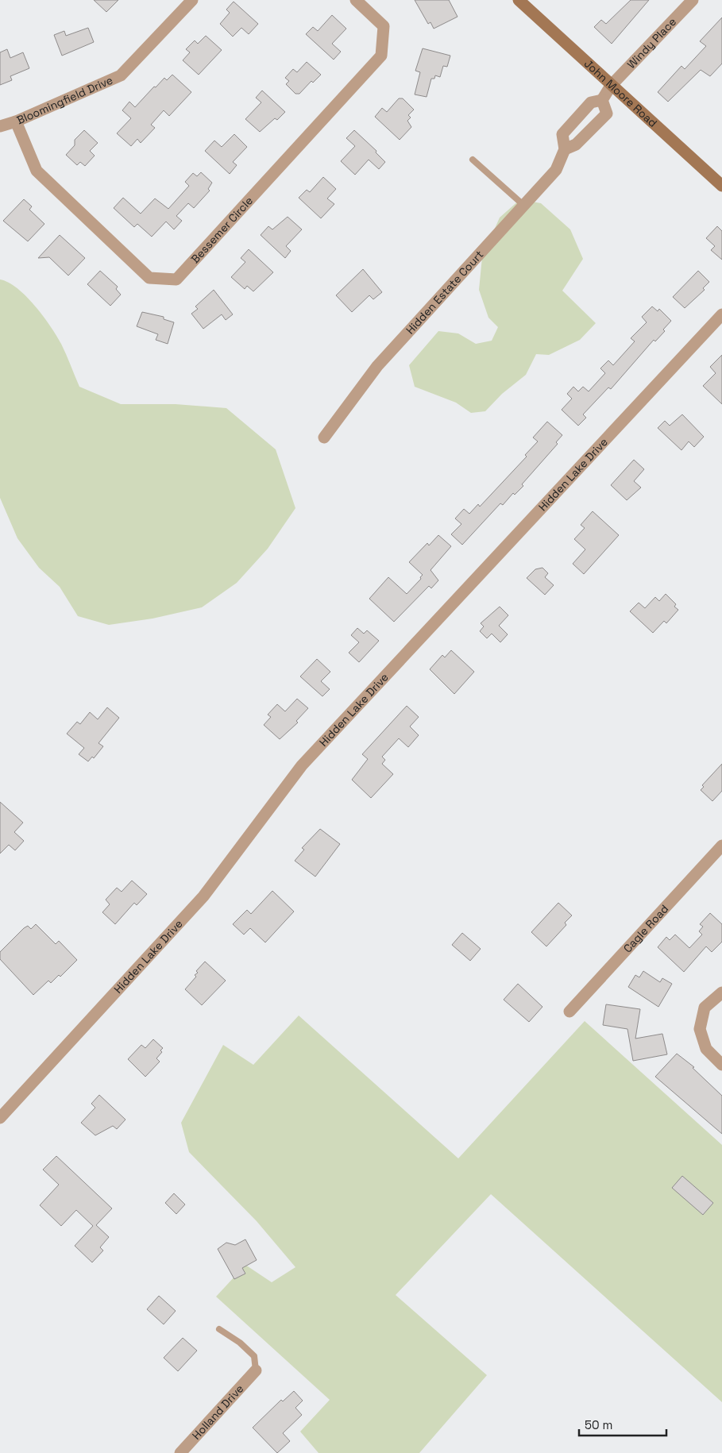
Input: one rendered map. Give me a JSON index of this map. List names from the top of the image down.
{
  "streets": {
    "street": [
      "Windy Place",
      "John Moore Road",
      "Bloomingfield Drive",
      "Bessemer Circle",
      "Hidden Estate Court",
      "Hidden Lake Drive",
      "Cagle Road",
      "Holland Drive"
    ]
  },
  "crossings": [
    ["Windy Place", "John Moore Road"],
    ["Bloomingfield Drive", "Bessemer Circle"]
  ],
  "scale_bar": "50 m"
}
